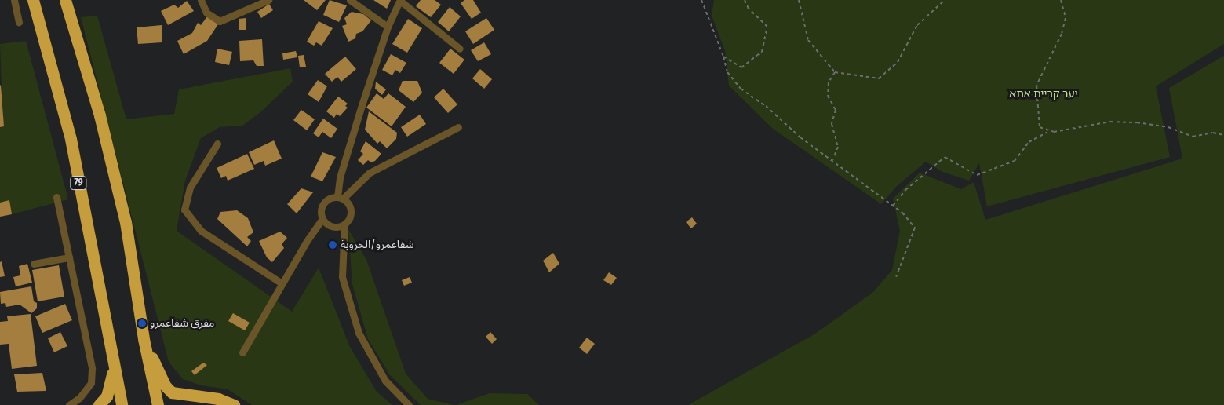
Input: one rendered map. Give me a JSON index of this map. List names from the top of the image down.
{
  "streets": {
    "highway": ["79"]
  },
  "parks": ["יער קריית אתא"],
  "places": ["شفاعمرو/الخروبة", "مفرق شفاعمرو"]
}
